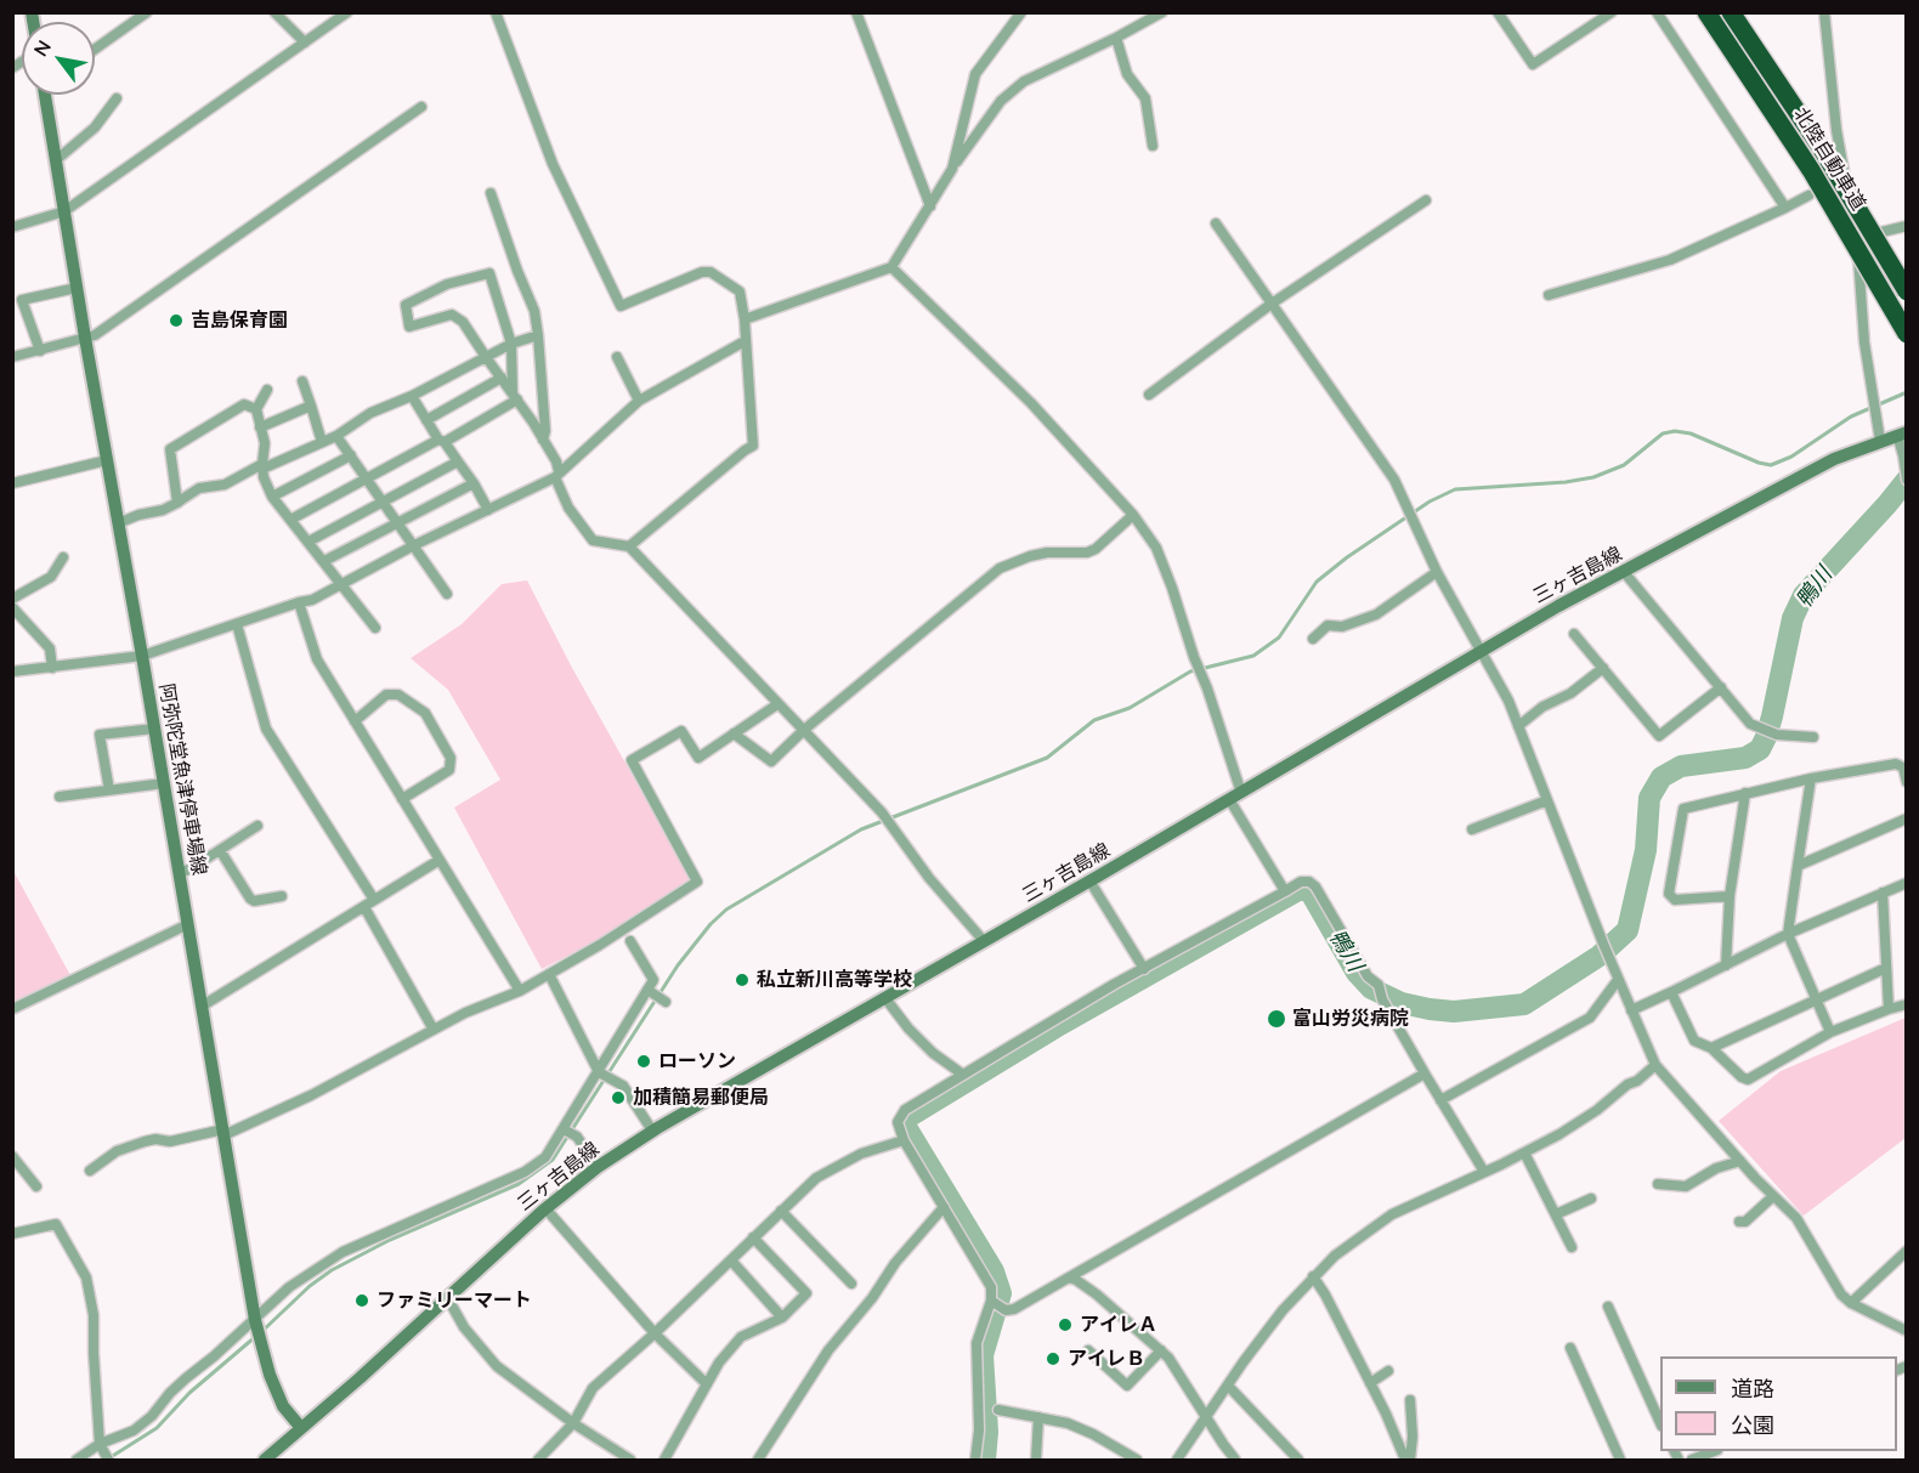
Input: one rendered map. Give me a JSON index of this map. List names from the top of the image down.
{
  "streets": {
    "highway": ["北陸自動車道"],
    "main road": ["三ヶ吉島線", "阿弥陀堂魚津停車場線"]
  },
  "crossings": [
    ["三ヶ吉島線", "阿弥陀堂魚津停車場線"]
  ],
  "water": ["鴨川"],
  "places": [
    "吉島保育園",
    "私立新川高等学校",
    "富山労災病院",
    "ローソン",
    "加積簡易郵便局",
    "ファミリーマート",
    "アイレＡ",
    "アイレＢ"
  ],
  "legend": ["道路", "公園"],
  "north": "top left"
}
